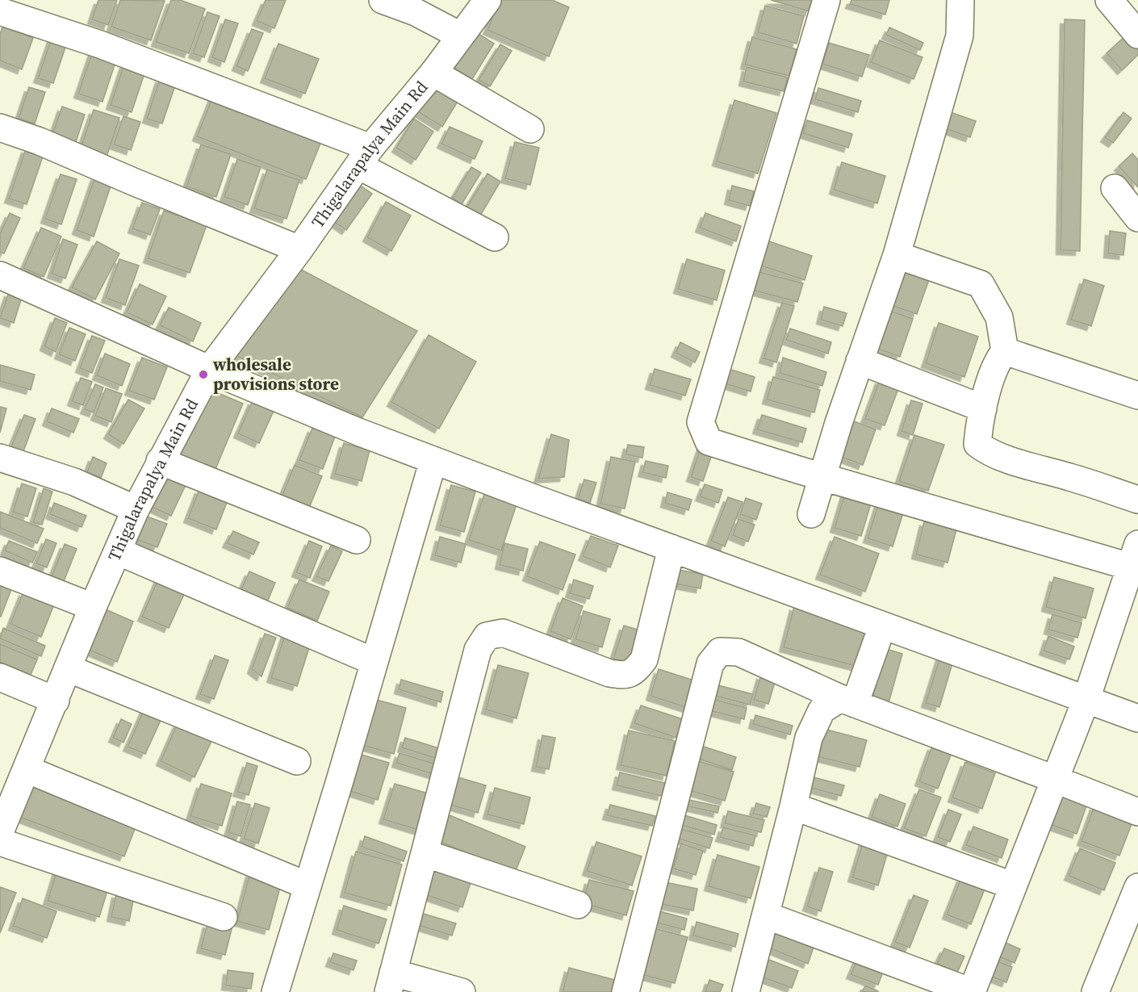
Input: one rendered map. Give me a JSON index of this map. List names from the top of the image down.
{
  "streets": {
    "street": ["Thigalarapalya Main Rd"]
  },
  "places": ["wholesale provisions store"]
}
